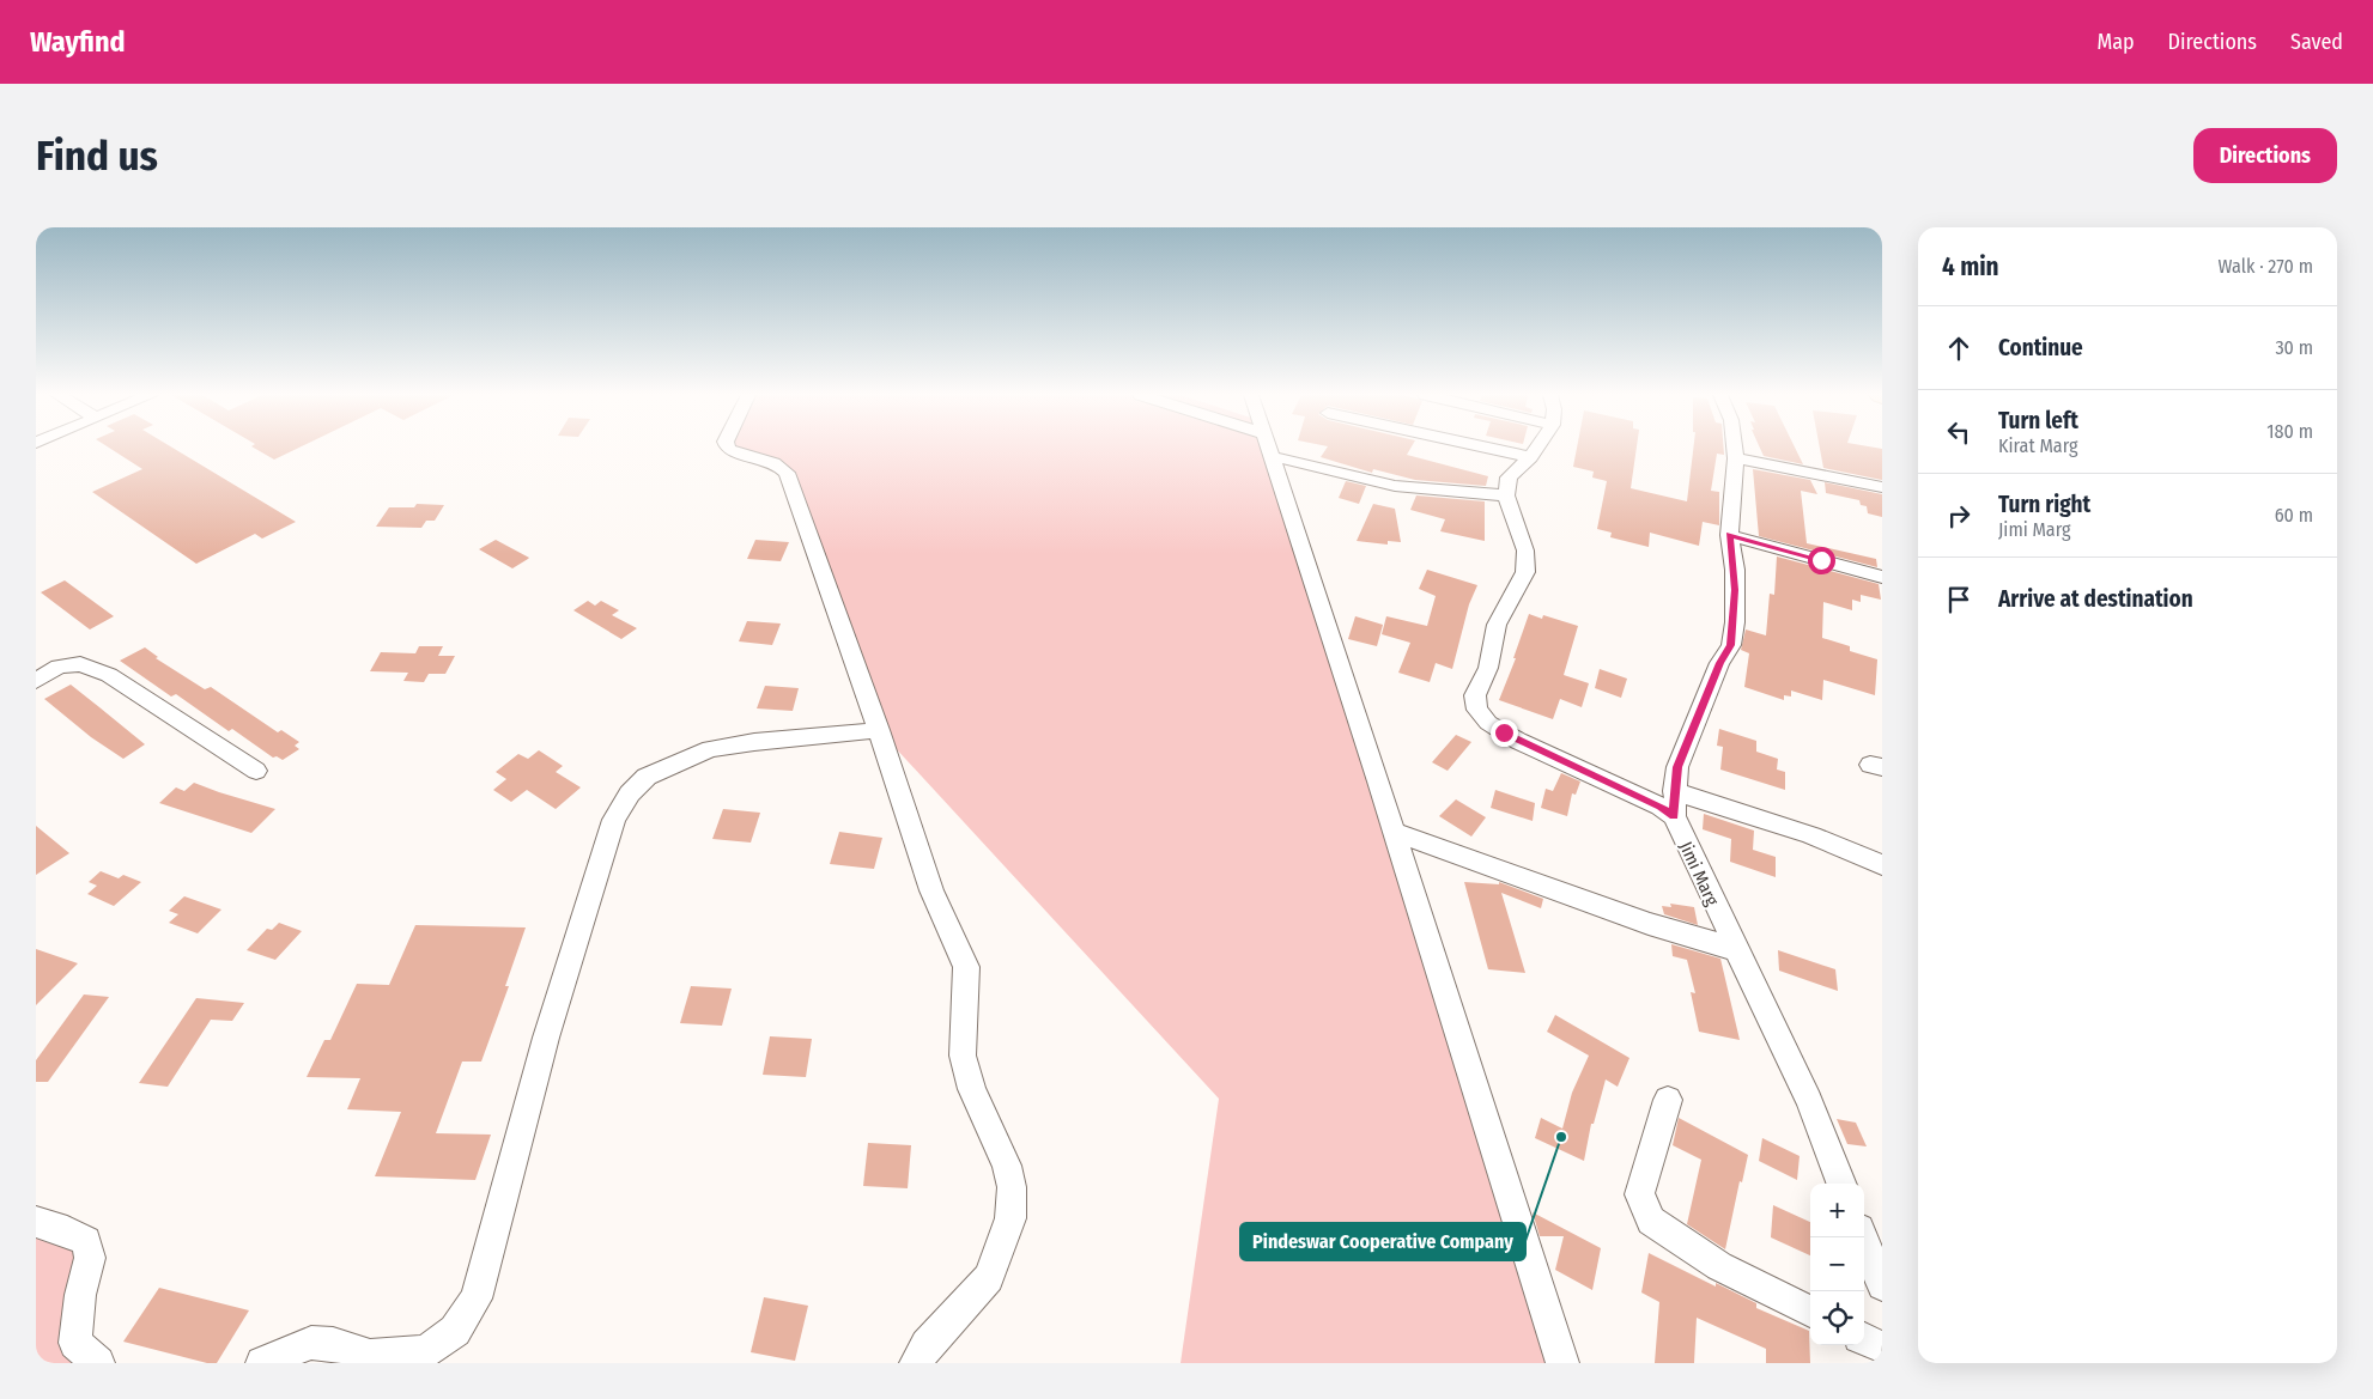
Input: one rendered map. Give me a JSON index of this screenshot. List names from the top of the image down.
{
  "streets": {
    "street": ["Jimi Marg"]
  },
  "places": ["Pindeswar Cooperative Company"],
  "page": {
    "header": "Wayfind",
    "nav": ["Map", "Directions", "Saved"],
    "buttons": "Directions",
    "title": "Find us",
    "heading": ["4 min", "Walk · 270 m"],
    "list": [
      ["Continue", "30 m"],
      ["Turn left", "Kirat Marg", "180 m"],
      ["Turn right", "Jimi Marg", "60 m"],
      "Arrive at destination"
    ],
    "map_buttons": ["+", "−"]
  }
}
